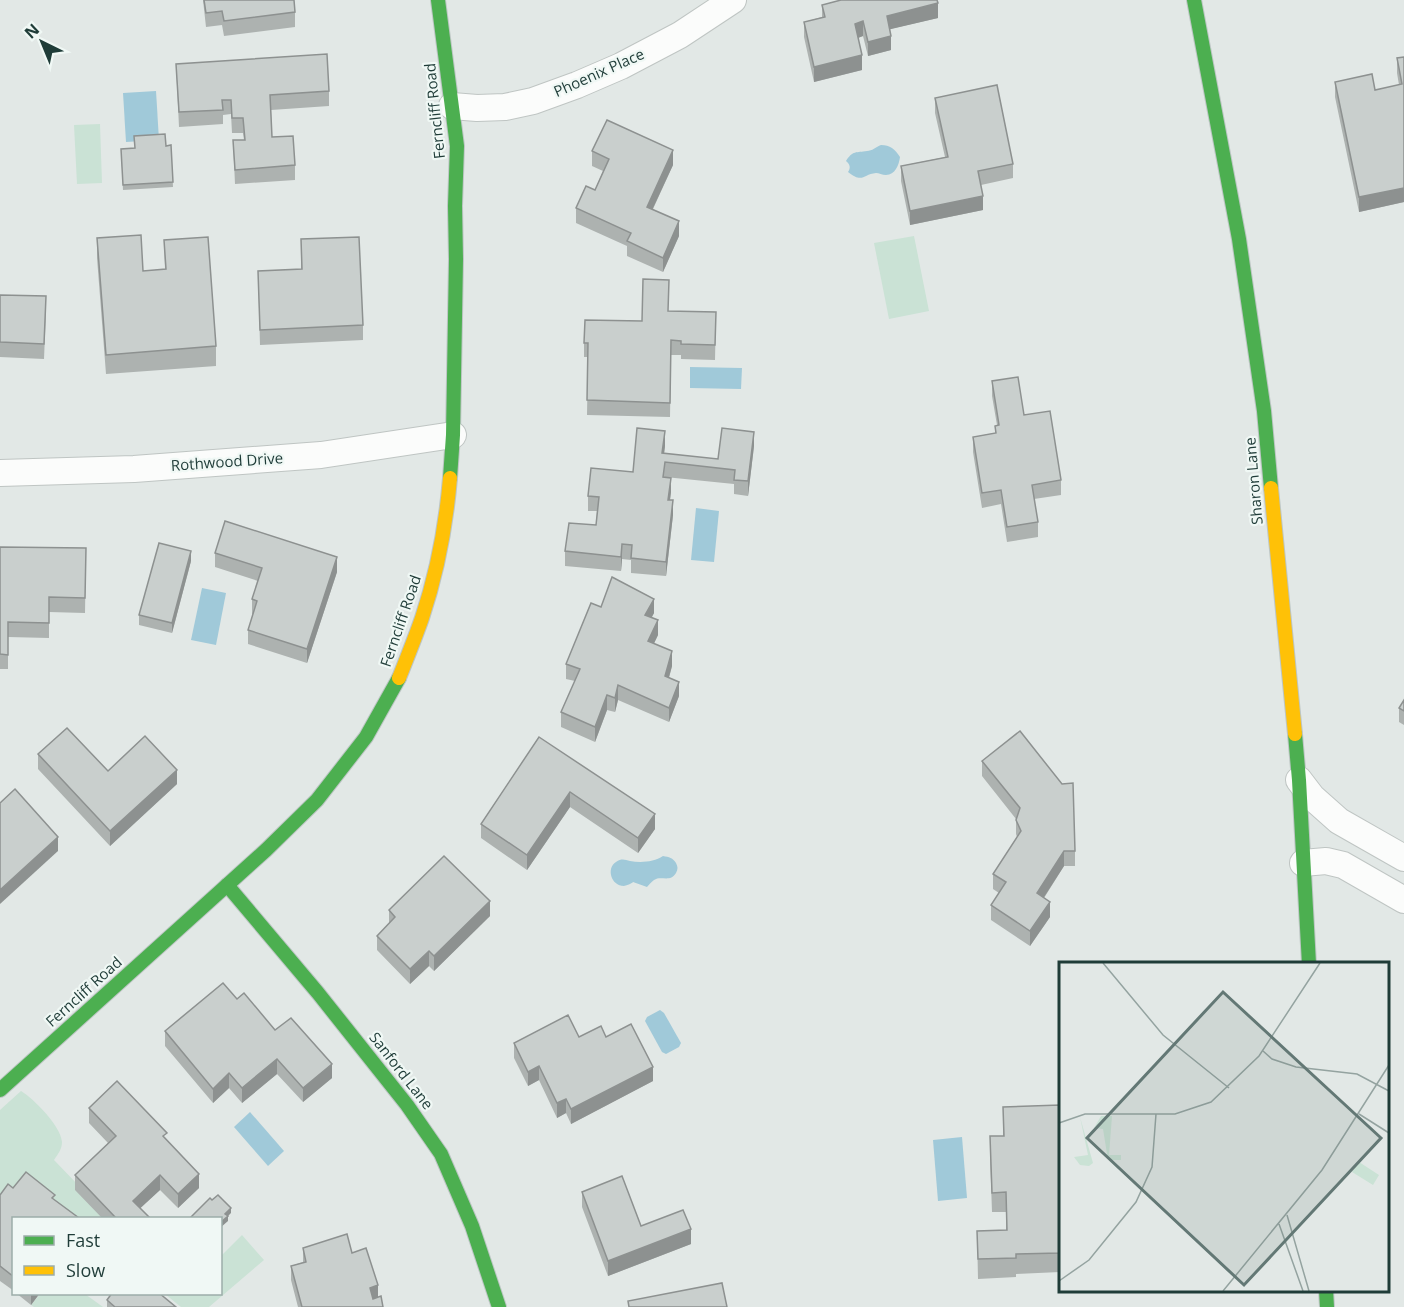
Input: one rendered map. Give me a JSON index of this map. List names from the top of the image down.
{
  "streets": {
    "street": [
      "Phoenix Place",
      "Ferncliff Road",
      "Rothwood Drive",
      "Sharon Lane",
      "Sanford Lane"
    ]
  },
  "crossings": [
    ["Phoenix Place", "Ferncliff Road"],
    ["Ferncliff Road", "Rothwood Drive"],
    ["Ferncliff Road", "Sanford Lane"]
  ],
  "legend": ["Fast", "Slow"],
  "north": "top left"
}
